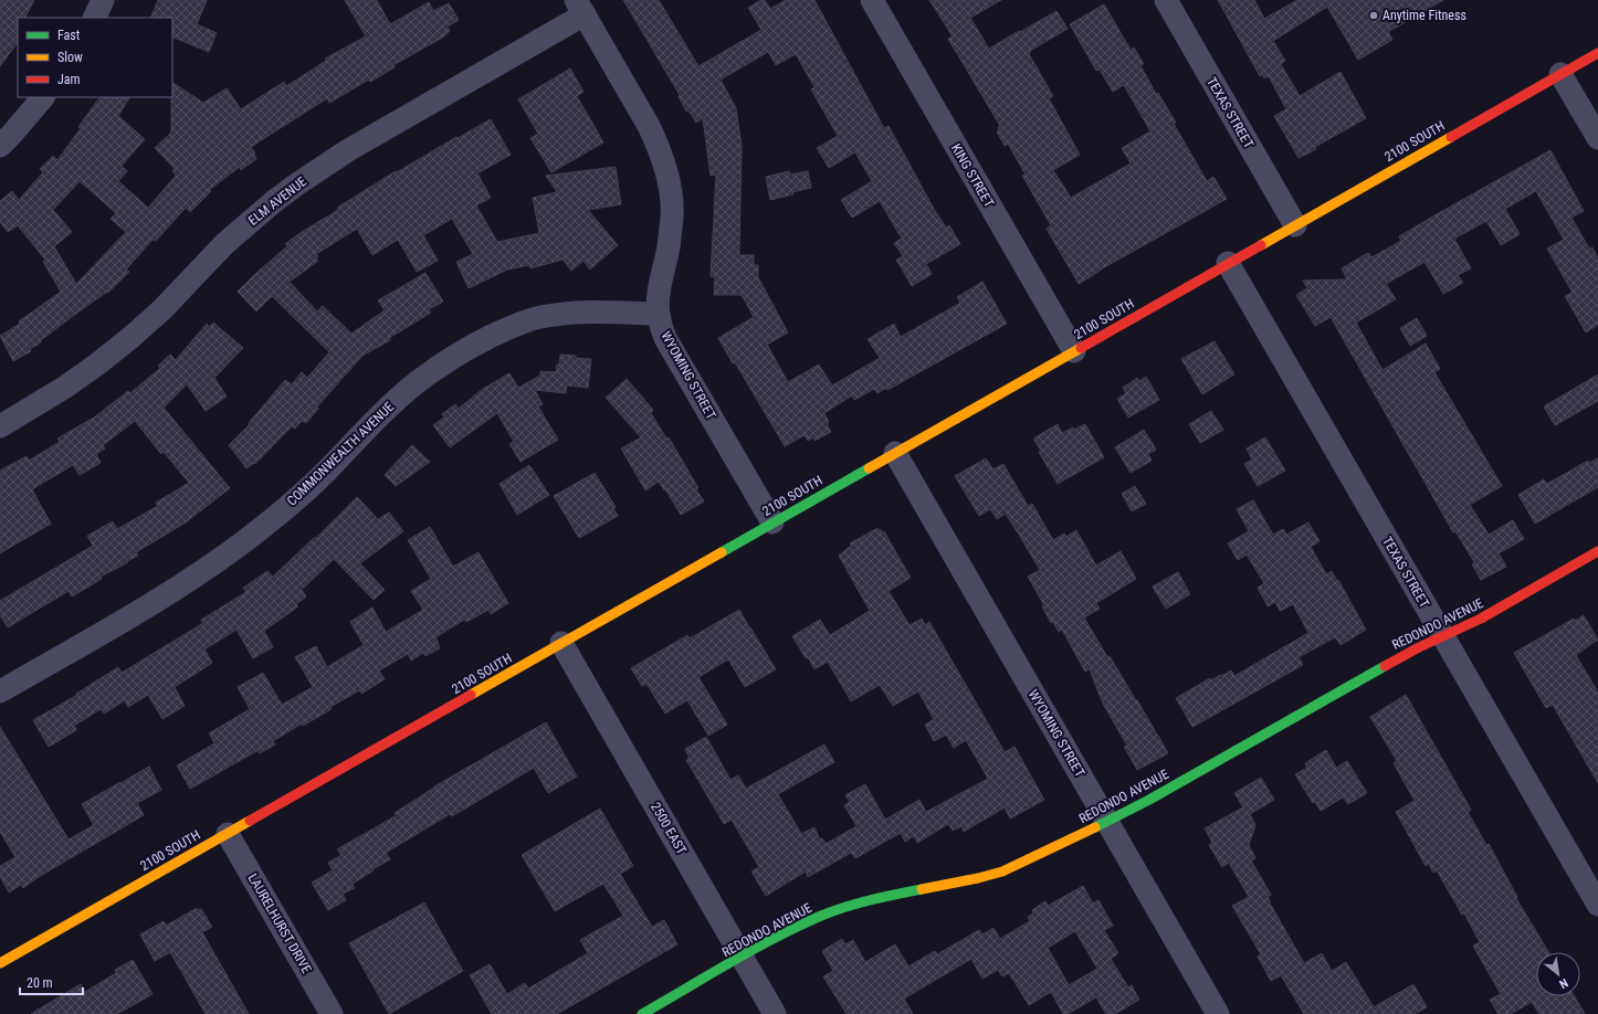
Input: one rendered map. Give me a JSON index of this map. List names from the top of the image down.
{
  "streets": {
    "street": [
      "TEXAS STREET",
      "2100 SOUTH",
      "KING STREET",
      "ELM AVENUE",
      "WYOMING STREET",
      "COMMONWEALTH AVENUE",
      "REDONDO AVENUE",
      "2500 EAST",
      "LAURELHURST DRIVE"
    ]
  },
  "crossings": [
    ["TEXAS STREET", "2100 SOUTH"],
    ["TEXAS STREET", "REDONDO AVENUE"],
    ["2100 SOUTH", "KING STREET"],
    ["2100 SOUTH", "WYOMING STREET"],
    ["2100 SOUTH", "2500 EAST"],
    ["2100 SOUTH", "LAURELHURST DRIVE"],
    ["ELM AVENUE", "WYOMING STREET"],
    ["WYOMING STREET", "COMMONWEALTH AVENUE"],
    ["WYOMING STREET", "REDONDO AVENUE"],
    ["REDONDO AVENUE", "2500 EAST"]
  ],
  "places": ["Anytime Fitness"],
  "legend": ["Fast", "Slow", "Jam"],
  "scale_bar": "20 m",
  "north": "bottom right"
}
